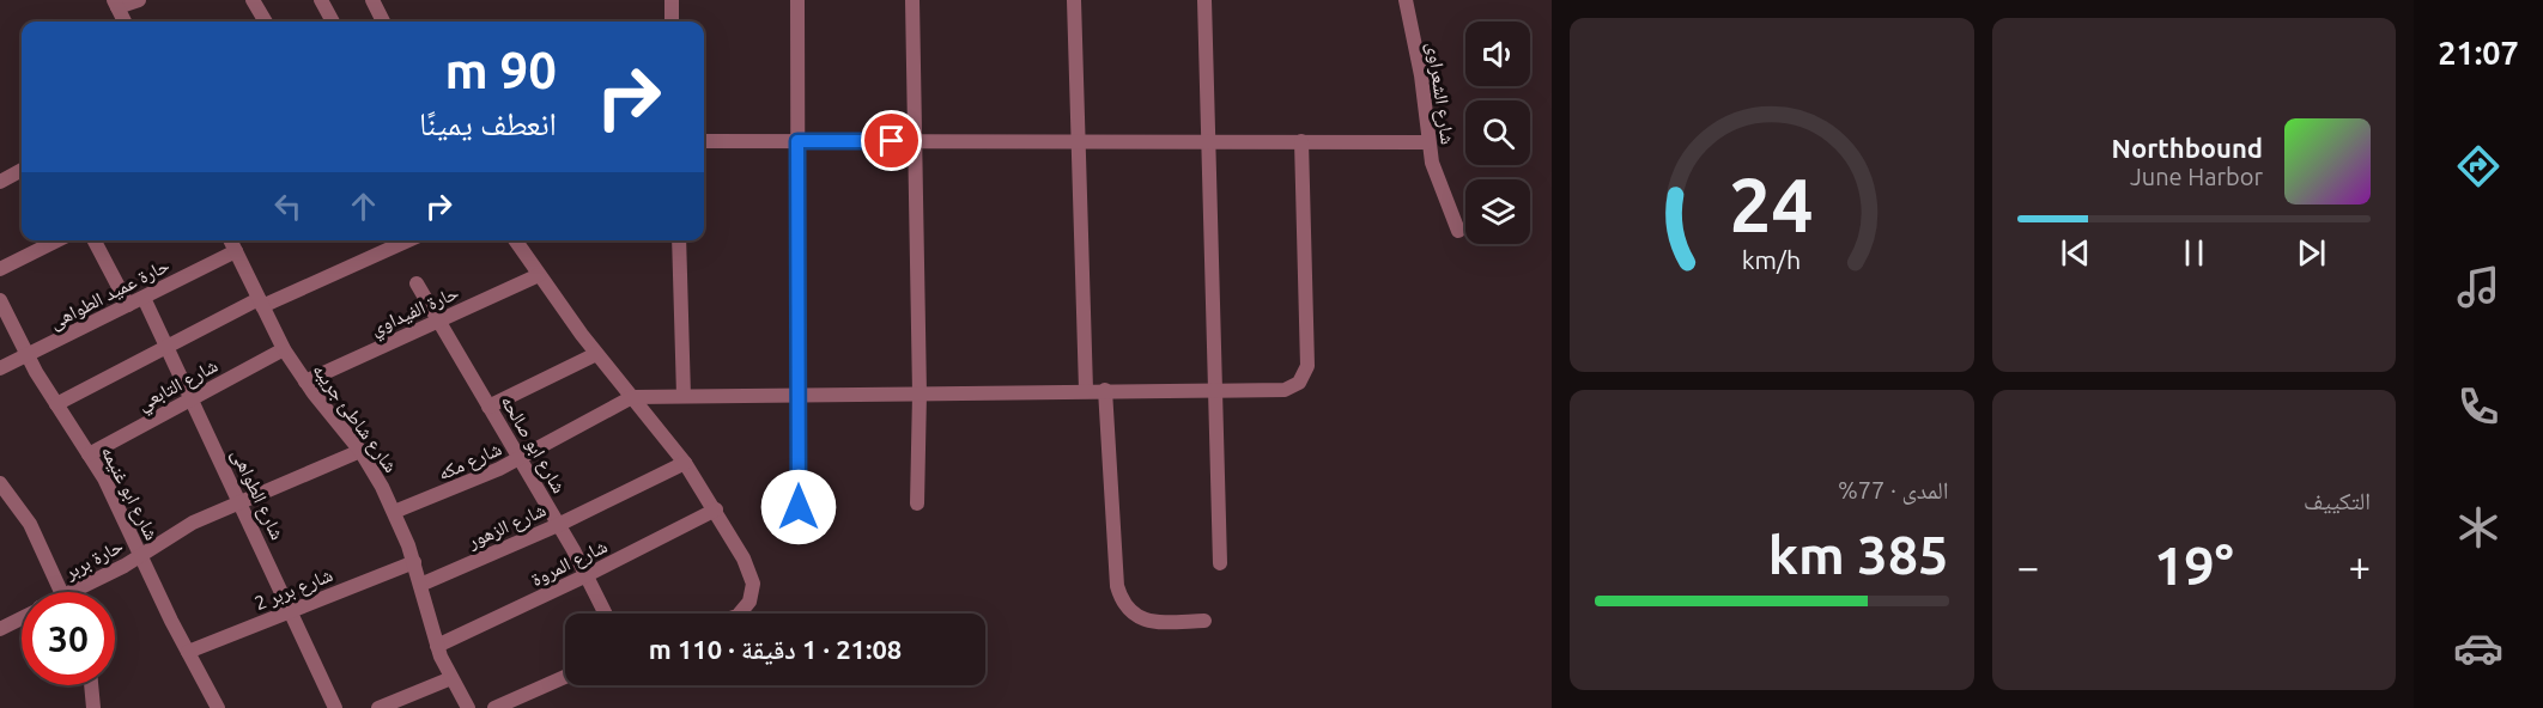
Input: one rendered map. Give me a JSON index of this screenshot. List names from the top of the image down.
{
  "streets": {
    "street": [
      "شارع الشعراوى",
      "حارة عميد الطواهى",
      "حارة الفيداوي",
      "شارع التابعي",
      "شارع شاطئ جريبه",
      "شارع ابو صالحه",
      "شارع مكه",
      "شارع ابو غنيمه",
      "شارع الطواهى",
      "شارع الزهور",
      "حارة بربر",
      "شارع المروة",
      "شارع بربر 2"
    ]
  },
  "crossings": [
    ["حارة عميد الطواهى", "شارع شاطئ جريبه"],
    ["حارة عميد الطواهى", "شارع ابو غنيمه"],
    ["حارة عميد الطواهى", "شارع الطواهى"],
    ["حارة الفيداوي", "شارع شاطئ جريبه"],
    ["حارة الفيداوي", "شارع ابو صالحه"],
    ["شارع التابعي", "شارع شاطئ جريبه"],
    ["شارع التابعي", "شارع ابو غنيمه"],
    ["شارع التابعي", "شارع الطواهى"],
    ["شارع شاطئ جريبه", "شارع مكه"],
    ["شارع شاطئ جريبه", "شارع الزهور"],
    ["شارع شاطئ جريبه", "حارة بربر"],
    ["شارع شاطئ جريبه", "شارع المروة"],
    ["شارع شاطئ جريبه", "شارع بربر 2"],
    ["شارع ابو صالحه", "شارع مكه"],
    ["شارع ابو صالحه", "شارع الزهور"],
    ["شارع ابو صالحه", "شارع المروة"],
    ["شارع ابو غنيمه", "حارة بربر"],
    ["شارع ابو غنيمه", "شارع بربر 2"],
    ["شارع الطواهى", "حارة بربر"],
    ["شارع الطواهى", "شارع بربر 2"]
  ],
  "page": {
    "tabs": "21:07",
    "turn": ["90 m", "انعطف يمينًا"],
    "song": ["Northbound", "June Harbor"],
    "tile": [
      "التكييف",
      ["المدى · 77%", "385 km"]
    ],
    "heat": ["−", "19°", "+"],
    "limit": "30",
    "trip": "21:08 · 1 دقيقة · 110 m",
    "gauge": ["24", "km/h"]
  }
}
